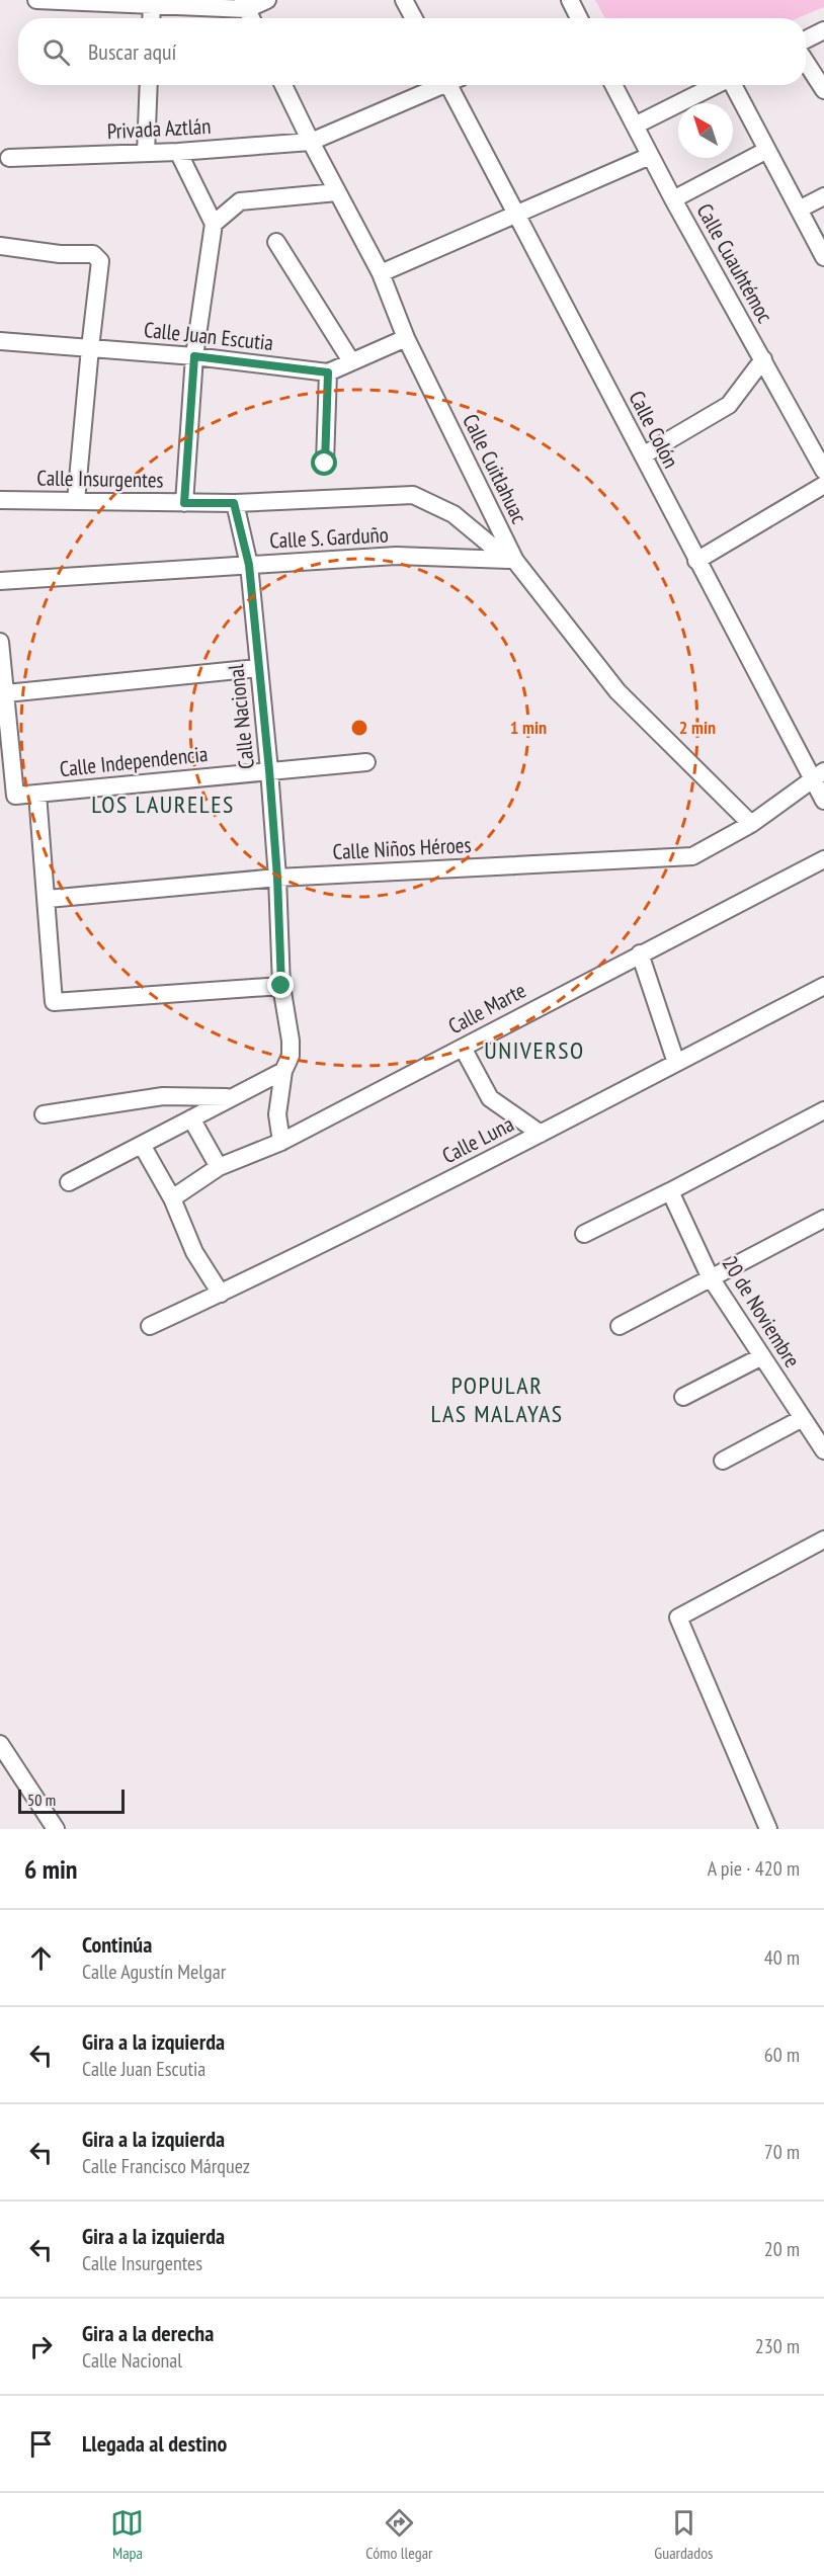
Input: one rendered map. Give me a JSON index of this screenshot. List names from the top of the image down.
{
  "streets": {
    "street": [
      "Privada Aztlán",
      "Calle Cuauhtémoc",
      "Calle Juan Escutia",
      "Calle Colón",
      "Calle Cuitlahuac",
      "Calle Insurgentes",
      "Calle S. Garduño",
      "Calle Nacional",
      "Calle Independencia",
      "Calle Niños Héroes",
      "Calle Marte",
      "Calle Luna",
      "20 de Noviembre"
    ]
  },
  "crossings": [
    ["Privada Aztlán", "Calle Cuitlahuac"],
    ["Calle Colón", "Calle Niños Héroes"],
    ["Calle Cuitlahuac", "Calle Insurgentes"],
    ["Calle Cuitlahuac", "Calle S. Garduño"],
    ["Calle Cuitlahuac", "Calle Niños Héroes"],
    ["Calle Insurgentes", "Calle S. Garduño"],
    ["Calle Insurgentes", "Calle Nacional"],
    ["Calle S. Garduño", "Calle Nacional"],
    ["Calle Nacional", "Calle Independencia"],
    ["Calle Nacional", "Calle Niños Héroes"],
    ["Calle Nacional", "Calle Marte"]
  ],
  "districts": ["LOS LAURELES", "UNIVERSO", "POPULAR LAS MALAYAS"],
  "scale_bar": "50 m",
  "north": "top left",
  "page": {
    "search": "Buscar aquí",
    "scale": "50 m",
    "heading": ["6 min", "A pie · 420 m"],
    "list": [
      ["Continúa", "Calle Agustín Melgar", "40 m"],
      ["Gira a la izquierda", "Calle Juan Escutia", "60 m"],
      ["Gira a la izquierda", "Calle Francisco Márquez", "70 m"],
      ["Gira a la izquierda", "Calle Insurgentes", "20 m"],
      ["Gira a la derecha", "Calle Nacional", "230 m"],
      "Llegada al destino"
    ],
    "nav": ["Mapa", "Cómo llegar", "Guardados"]
  },
  "rings": ["1 min", "2 min"]
}
